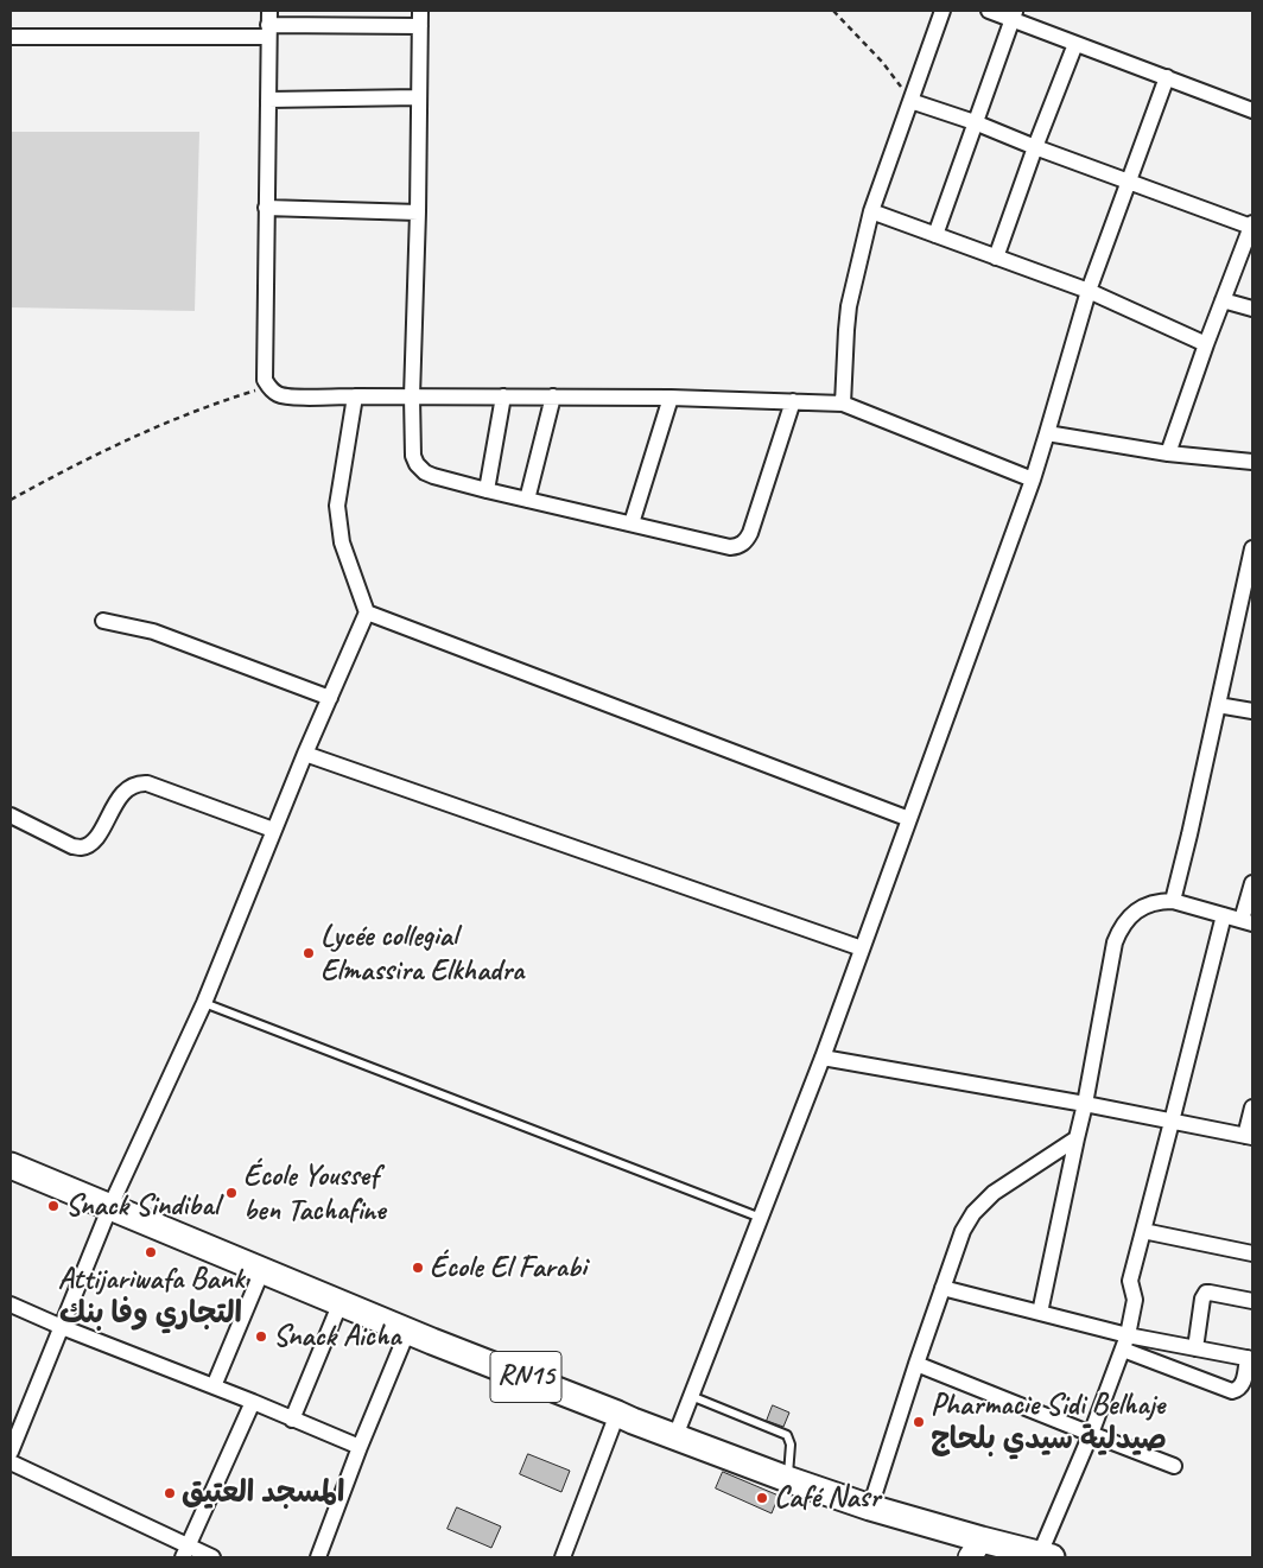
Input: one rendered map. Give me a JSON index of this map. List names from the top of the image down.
{
  "streets": {
    "main road": ["RN15"]
  },
  "places": [
    "Lycée collegial Elmassira Elkhadra",
    "École Youssef ben Tachafine",
    "Snack Sindibal",
    "Attijariwafa Bank التجاري وفا بنك",
    "École El Farabi",
    "Snack Aicha",
    "Pharmacie Sidi Belhaje صيدلية سيدي بلحاج",
    "المسجد العتيق",
    "Café Nasr"
  ]
}
